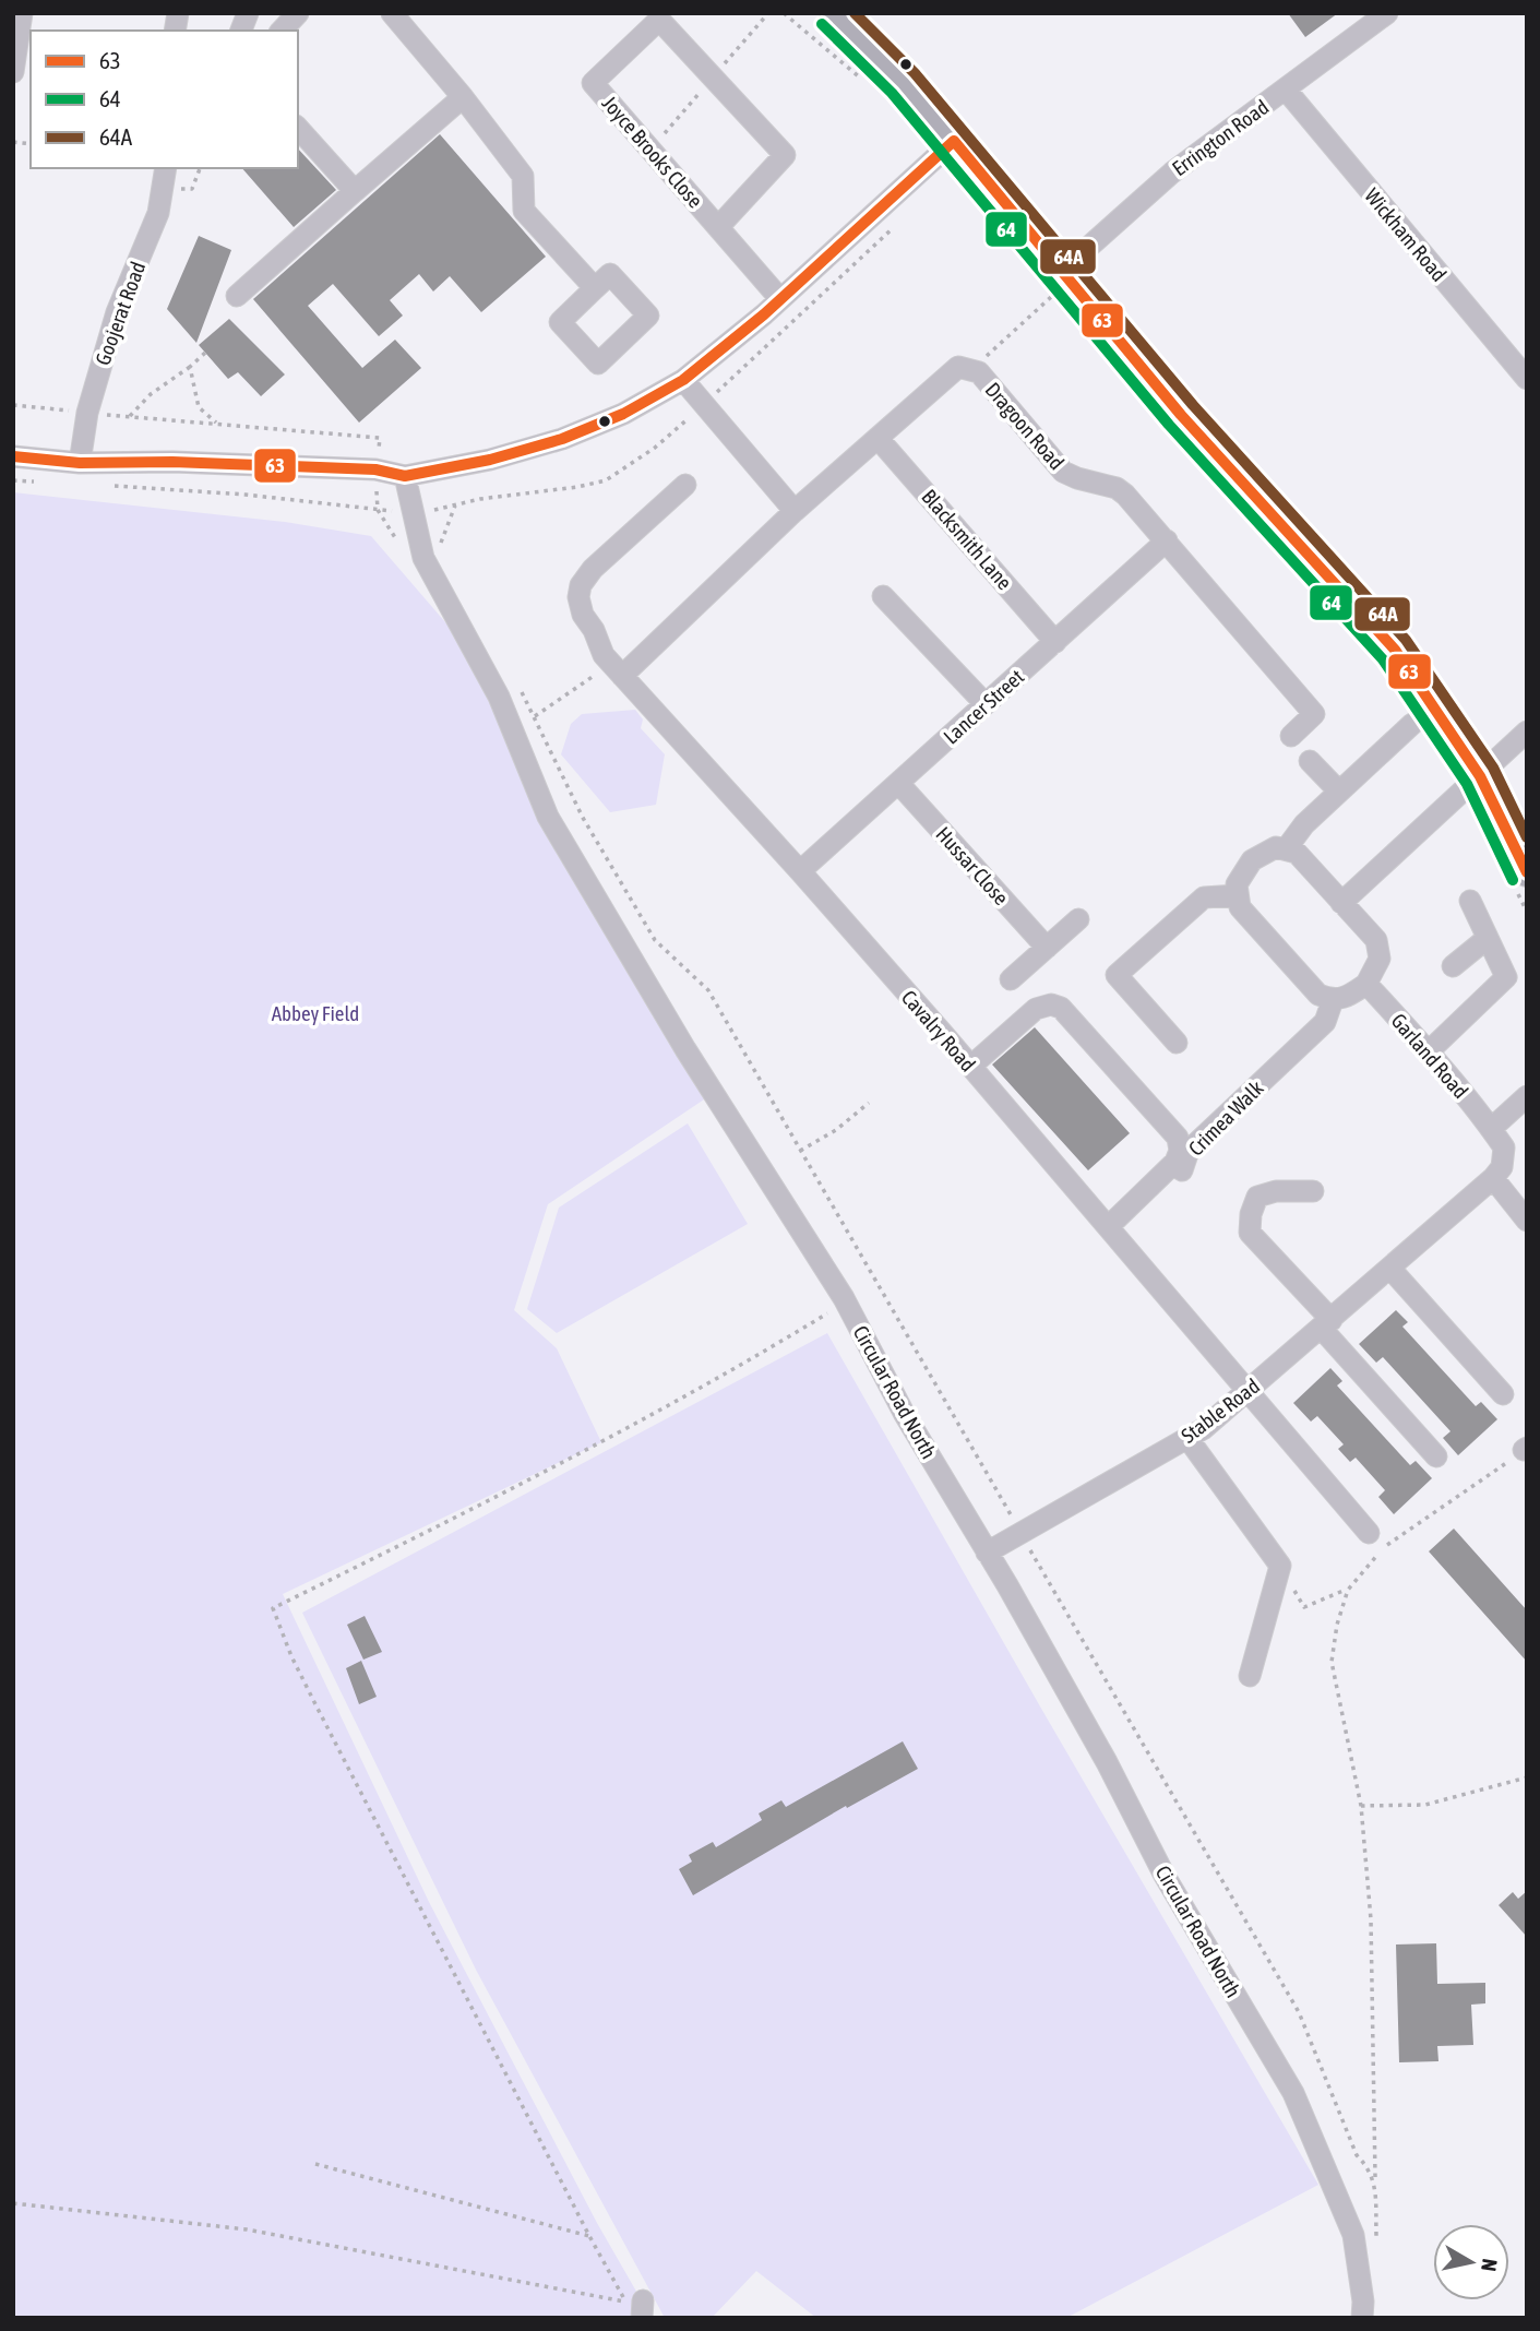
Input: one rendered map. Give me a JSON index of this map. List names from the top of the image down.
{
  "streets": {
    "street": [
      "Errington Road",
      "Joyce Brooks Close",
      "Wickham Road",
      "Goojerat Road",
      "Dragoon Road",
      "Blacksmith Lane",
      "Lancer Street",
      "Hussar Close",
      "Cavalry Road",
      "Garland Road",
      "Crimea Walk",
      "Circular Road North",
      "Stable Road"
    ]
  },
  "crossings": [
    ["Errington Road", "Wickham Road"],
    ["Dragoon Road", "Blacksmith Lane"],
    ["Dragoon Road", "Lancer Street"],
    ["Blacksmith Lane", "Lancer Street"],
    ["Lancer Street", "Hussar Close"],
    ["Lancer Street", "Cavalry Road"],
    ["Cavalry Road", "Crimea Walk"],
    ["Cavalry Road", "Stable Road"],
    ["Garland Road", "Stable Road"],
    ["Circular Road North", "Stable Road"]
  ],
  "parks": ["Abbey Field"],
  "lines": ["transit line 64A", "transit line 64", "transit line 63"],
  "legend": ["63", "64", "64A"],
  "north": "right"
}
